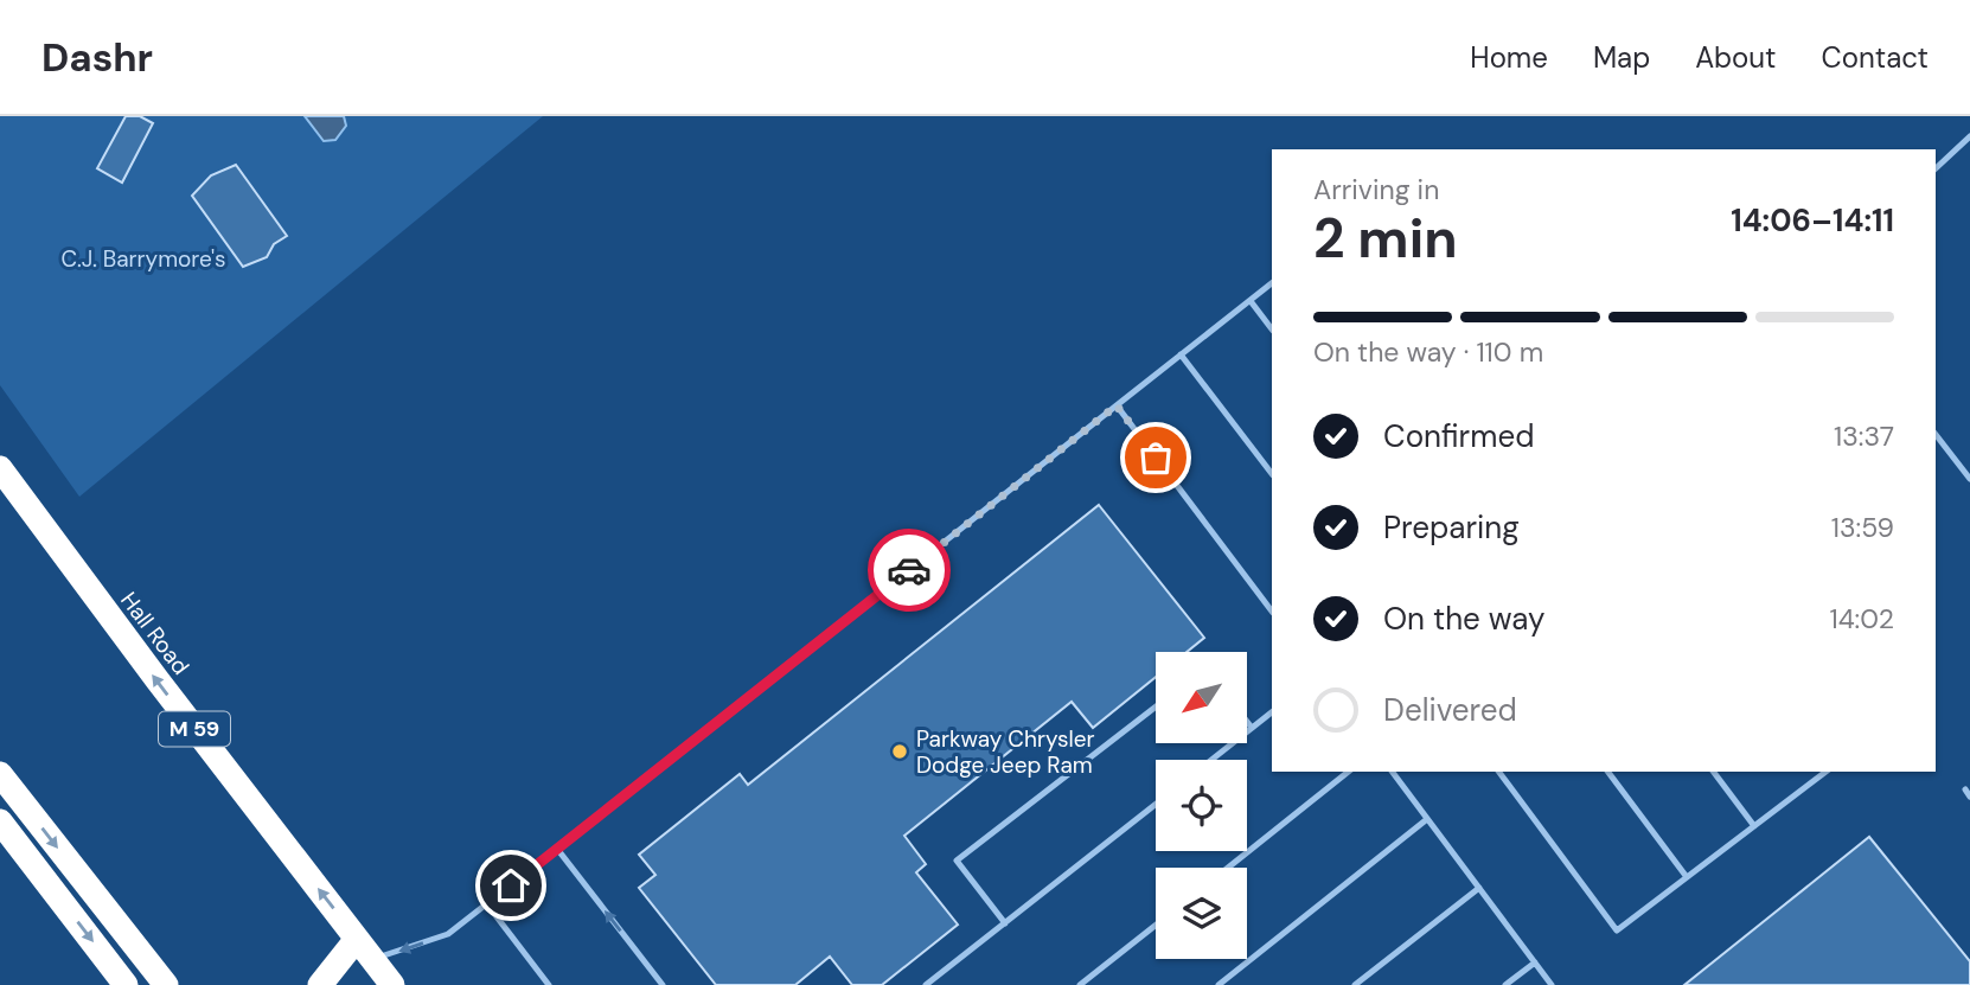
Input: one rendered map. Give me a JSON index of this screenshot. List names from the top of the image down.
{
  "streets": {
    "highway": ["Hall Road", "M 59"]
  },
  "parks": ["C.J. Barrymore's"],
  "places": ["Parkway Chrysler Dodge Jeep Ram"],
  "north": "bottom left",
  "page": {
    "header": "Dashr",
    "nav": [
      "Home",
      "Map",
      "About",
      "Contact"
    ],
    "heading": ["2 min", "Arriving in", "14:06–14:11"],
    "bar": "On the way · 110 m",
    "list": [
      ["Confirmed", "13:37"],
      ["Preparing", "13:59"],
      ["On the way", "14:02"],
      "Delivered"
    ]
  }
}
